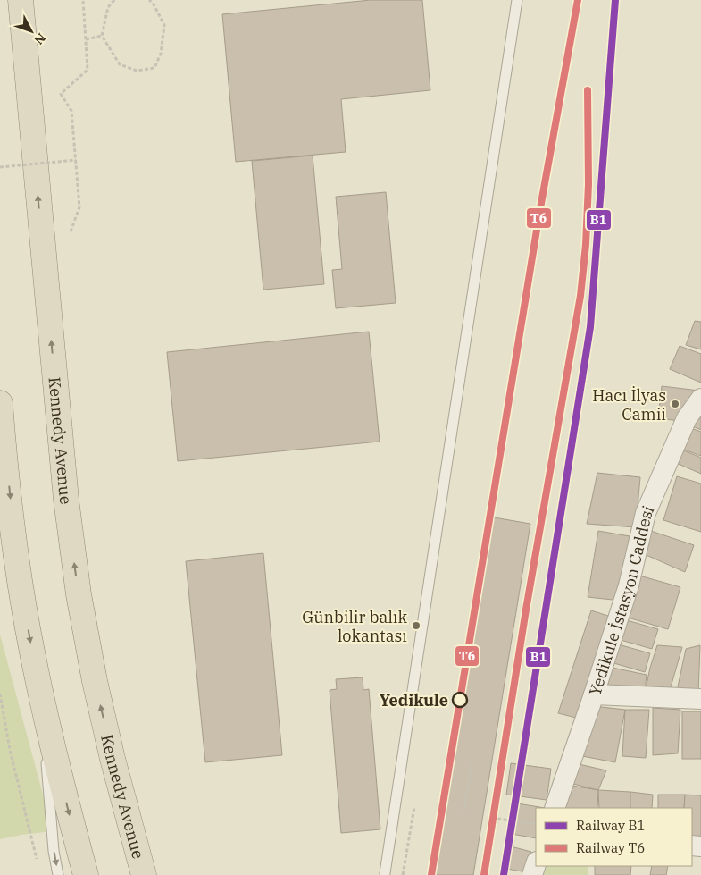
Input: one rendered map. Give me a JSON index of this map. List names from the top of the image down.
{
  "streets": {
    "highway": ["Kennedy Avenue"],
    "street": ["Yedikule İstasyon Caddesi"]
  },
  "places": ["Hacı İlyas Camii", "Günbilir balık lokantası", "Yedikule"],
  "lines": ["rail line B1", "rail line T6"],
  "legend": ["Railway B1", "Railway T6"],
  "north": "bottom right"
}
